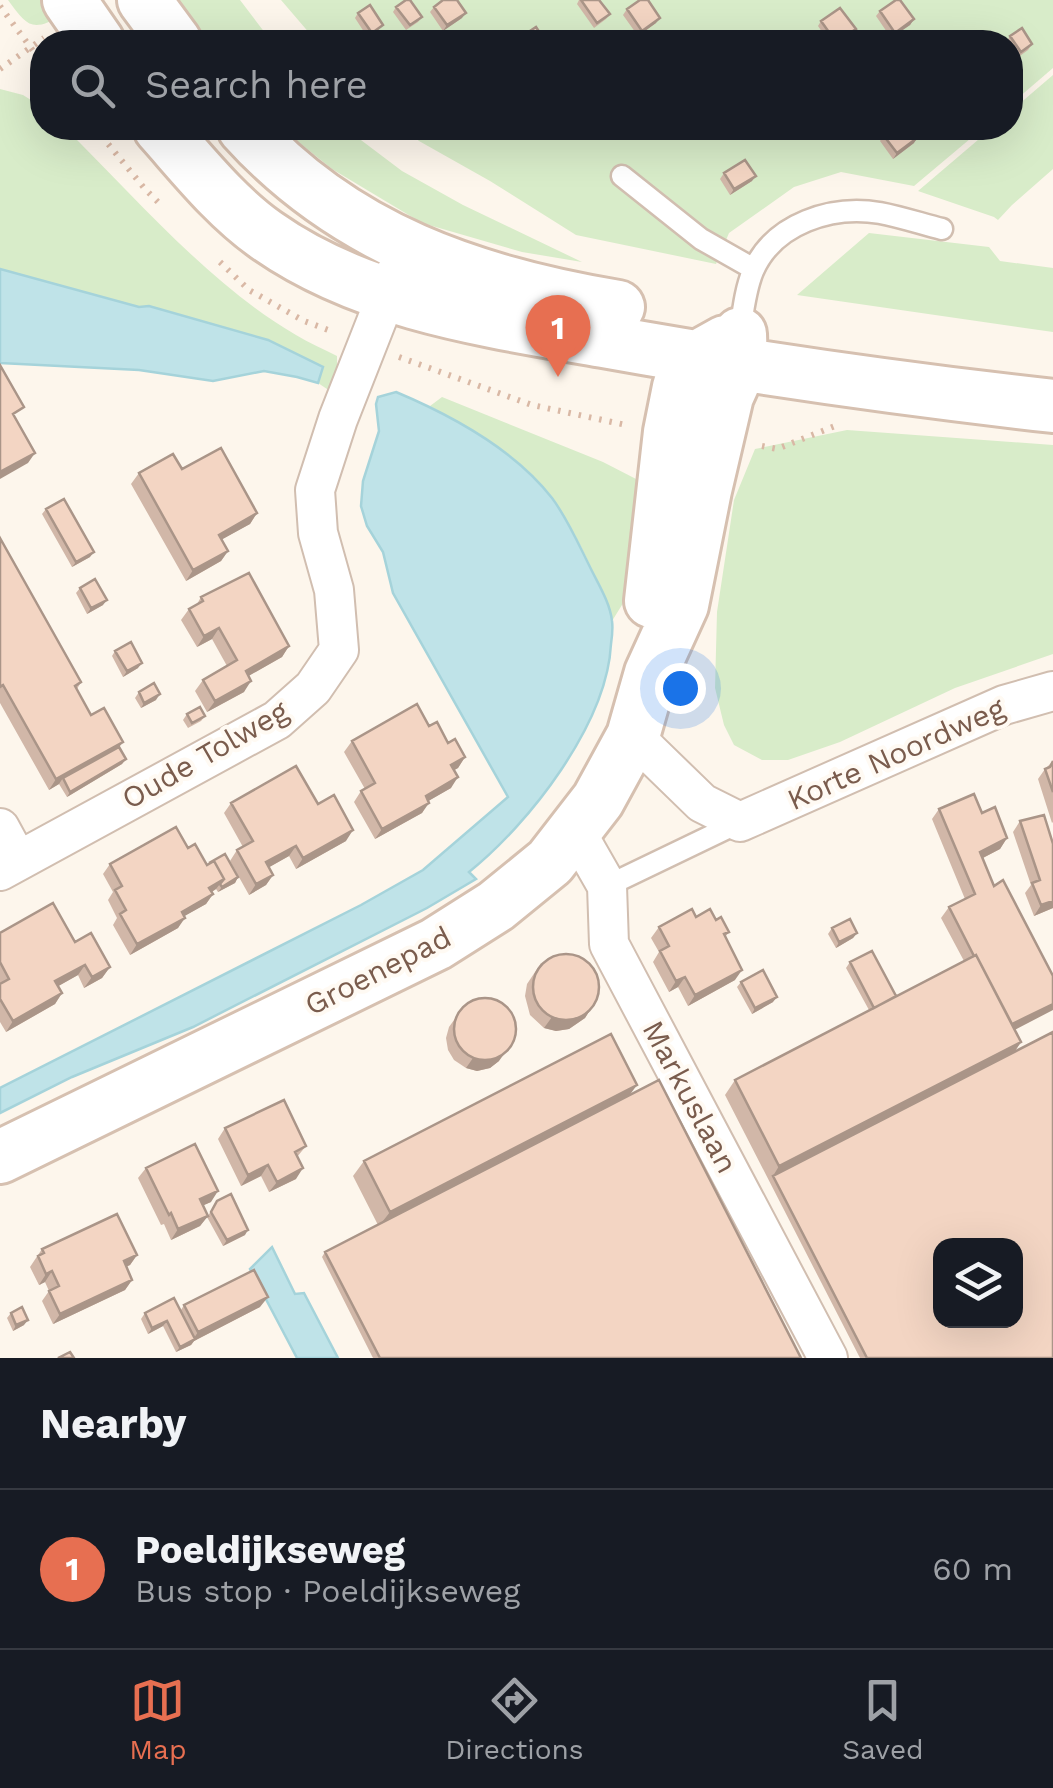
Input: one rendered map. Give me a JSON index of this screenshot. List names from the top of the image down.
{
  "streets": {
    "street": [
      "Korte Noordweg",
      "Oude Tolweg",
      "Groenepad",
      "Markuslaan"
    ]
  },
  "crossings": [
    ["Korte Noordweg", "Markuslaan"],
    ["Groenepad", "Markuslaan"]
  ],
  "page": {
    "search": "Search here",
    "pins": "1",
    "heading": "Nearby",
    "list": [
      {
        "mark": "1",
        "name": "Poeldijkseweg",
        "note": "Bus stop · Poeldijkseweg",
        "value": "60 m"
      }
    ],
    "nav": ["Map", "Directions", "Saved"]
  }
}
